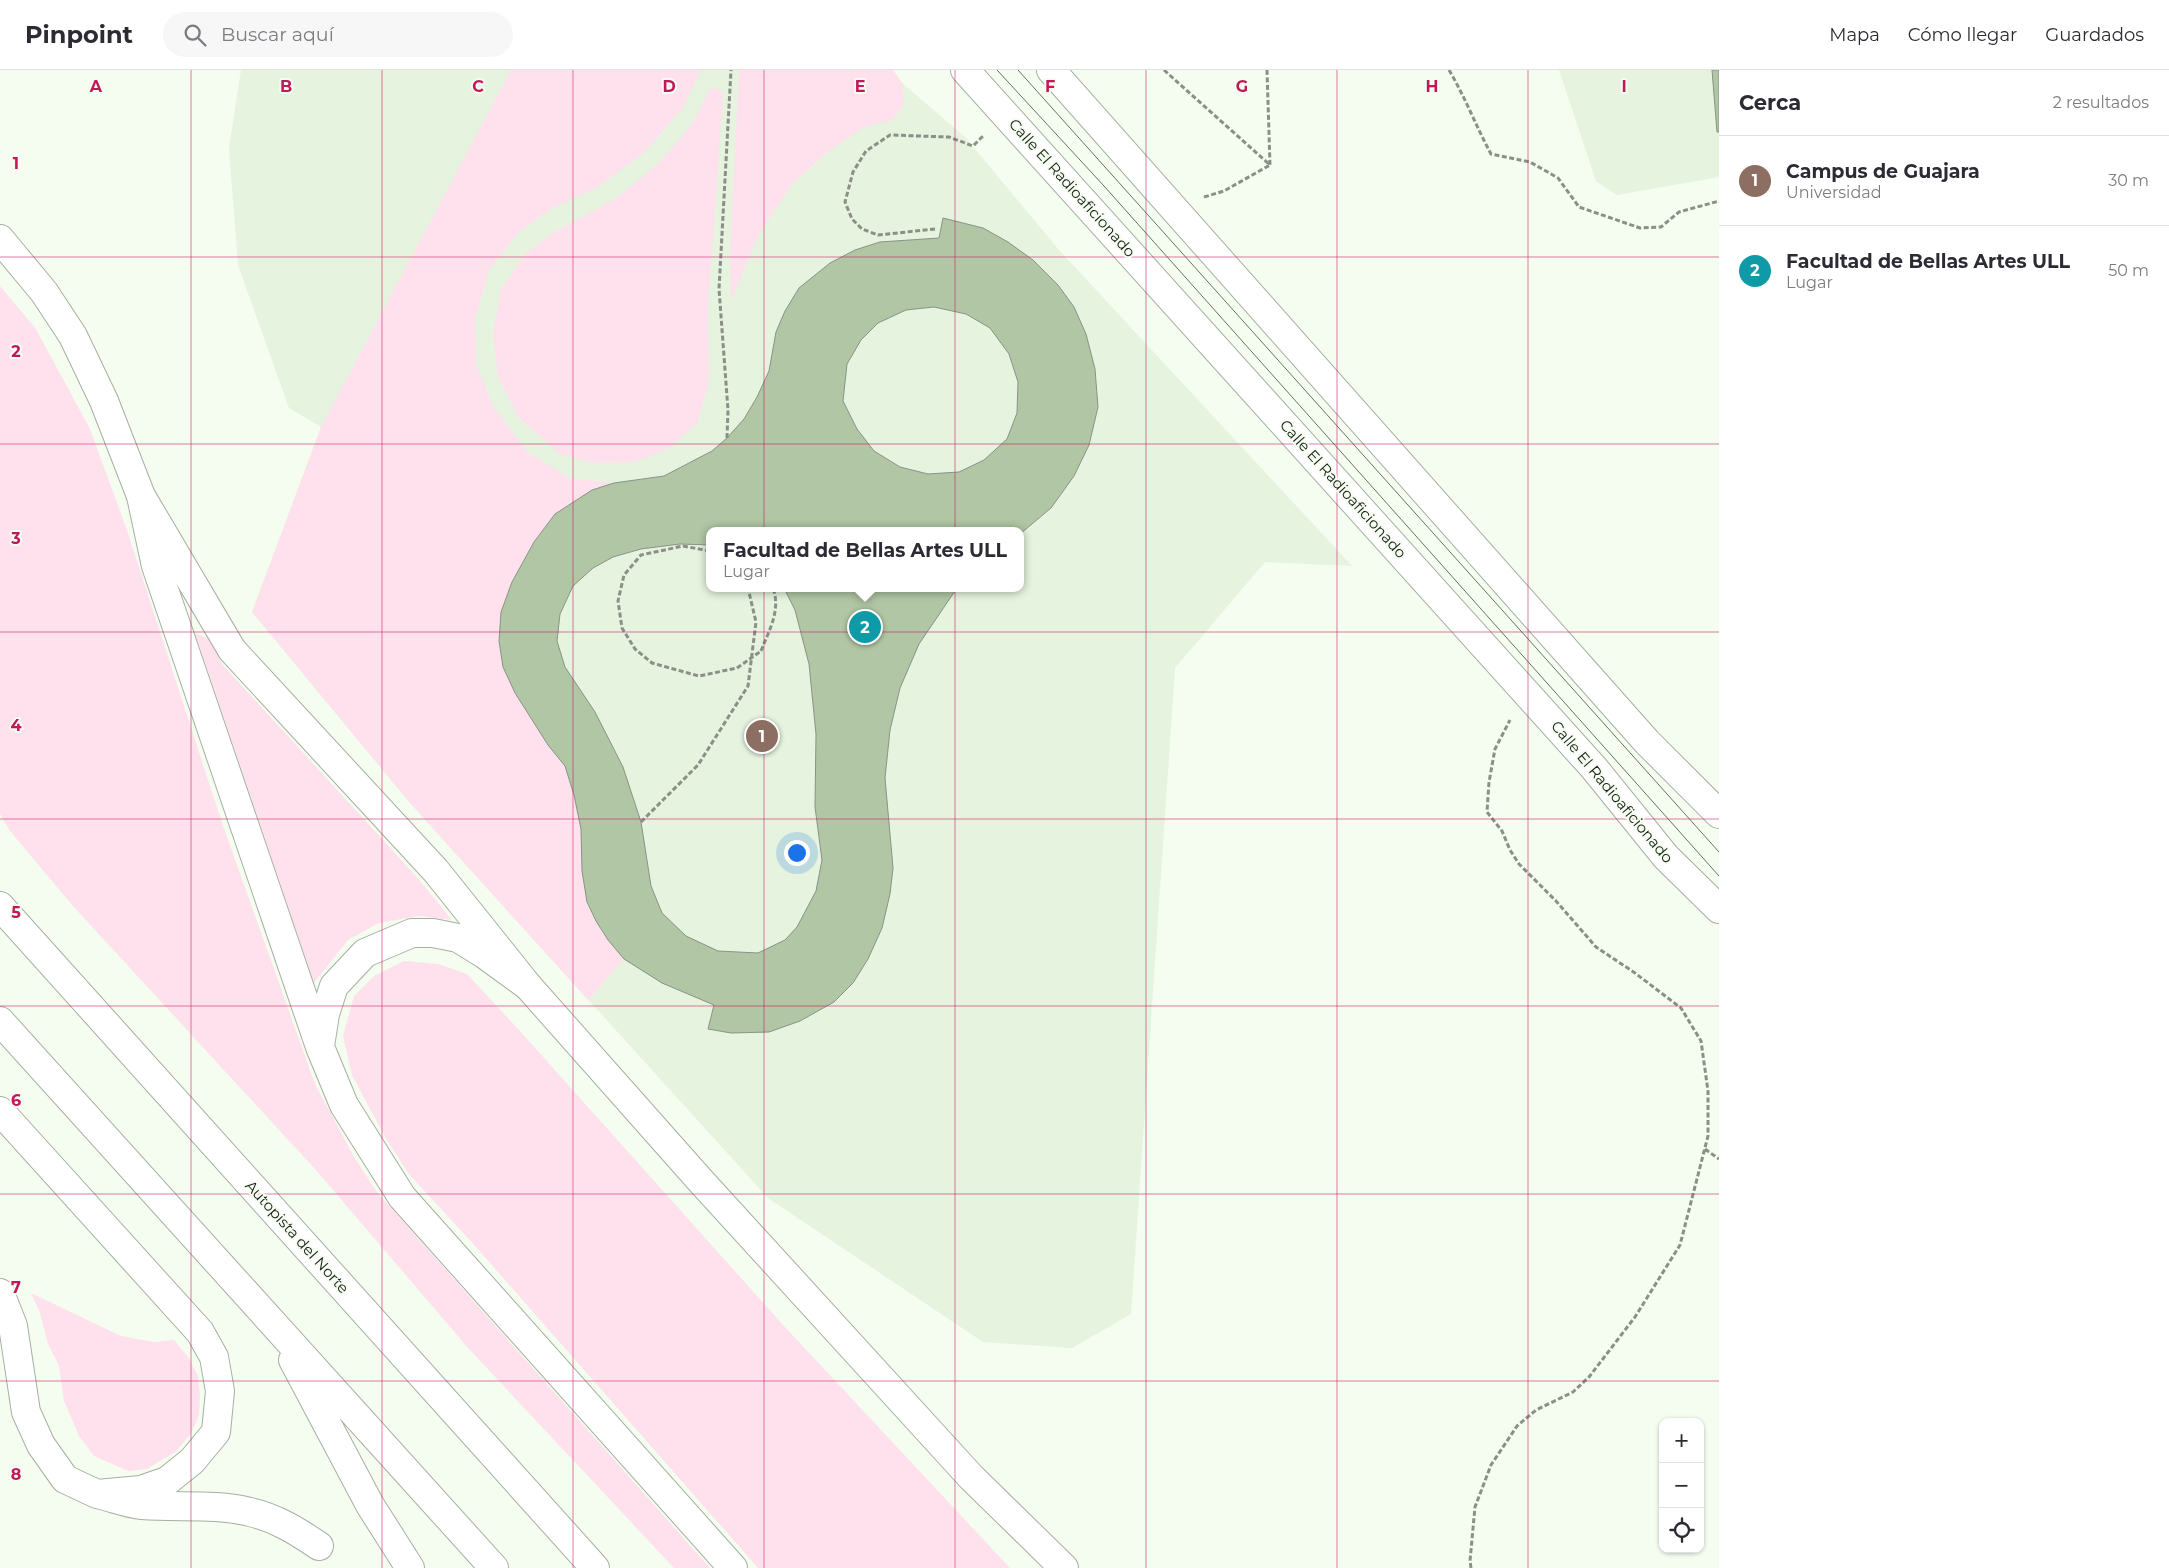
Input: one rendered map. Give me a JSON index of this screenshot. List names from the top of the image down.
{
  "streets": {
    "main road": ["Calle El Radioaficionado", "Autopista del Norte"]
  },
  "page": {
    "header": "Pinpoint",
    "search": "Buscar aquí",
    "nav": ["Mapa", "Cómo llegar", "Guardados"],
    "heading": ["Cerca", "2 resultados"],
    "list": [
      {
        "mark": "1",
        "name": "Campus de Guajara",
        "note": "Universidad",
        "value": "30 m"
      },
      {
        "mark": "2",
        "name": "Facultad de Bellas Artes ULL",
        "note": "Lugar",
        "value": "50 m"
      }
    ],
    "popup": ["Facultad de Bellas Artes ULL", "Lugar"],
    "pins": ["2", "1"],
    "map_buttons": ["+", "−"]
  },
  "grid": {
    "columns": [
      "A",
      "B",
      "C",
      "D",
      "E",
      "F",
      "G",
      "H",
      "I"
    ],
    "rows": [
      "1",
      "2",
      "3",
      "4",
      "5",
      "6",
      "7",
      "8"
    ]
  }
}
